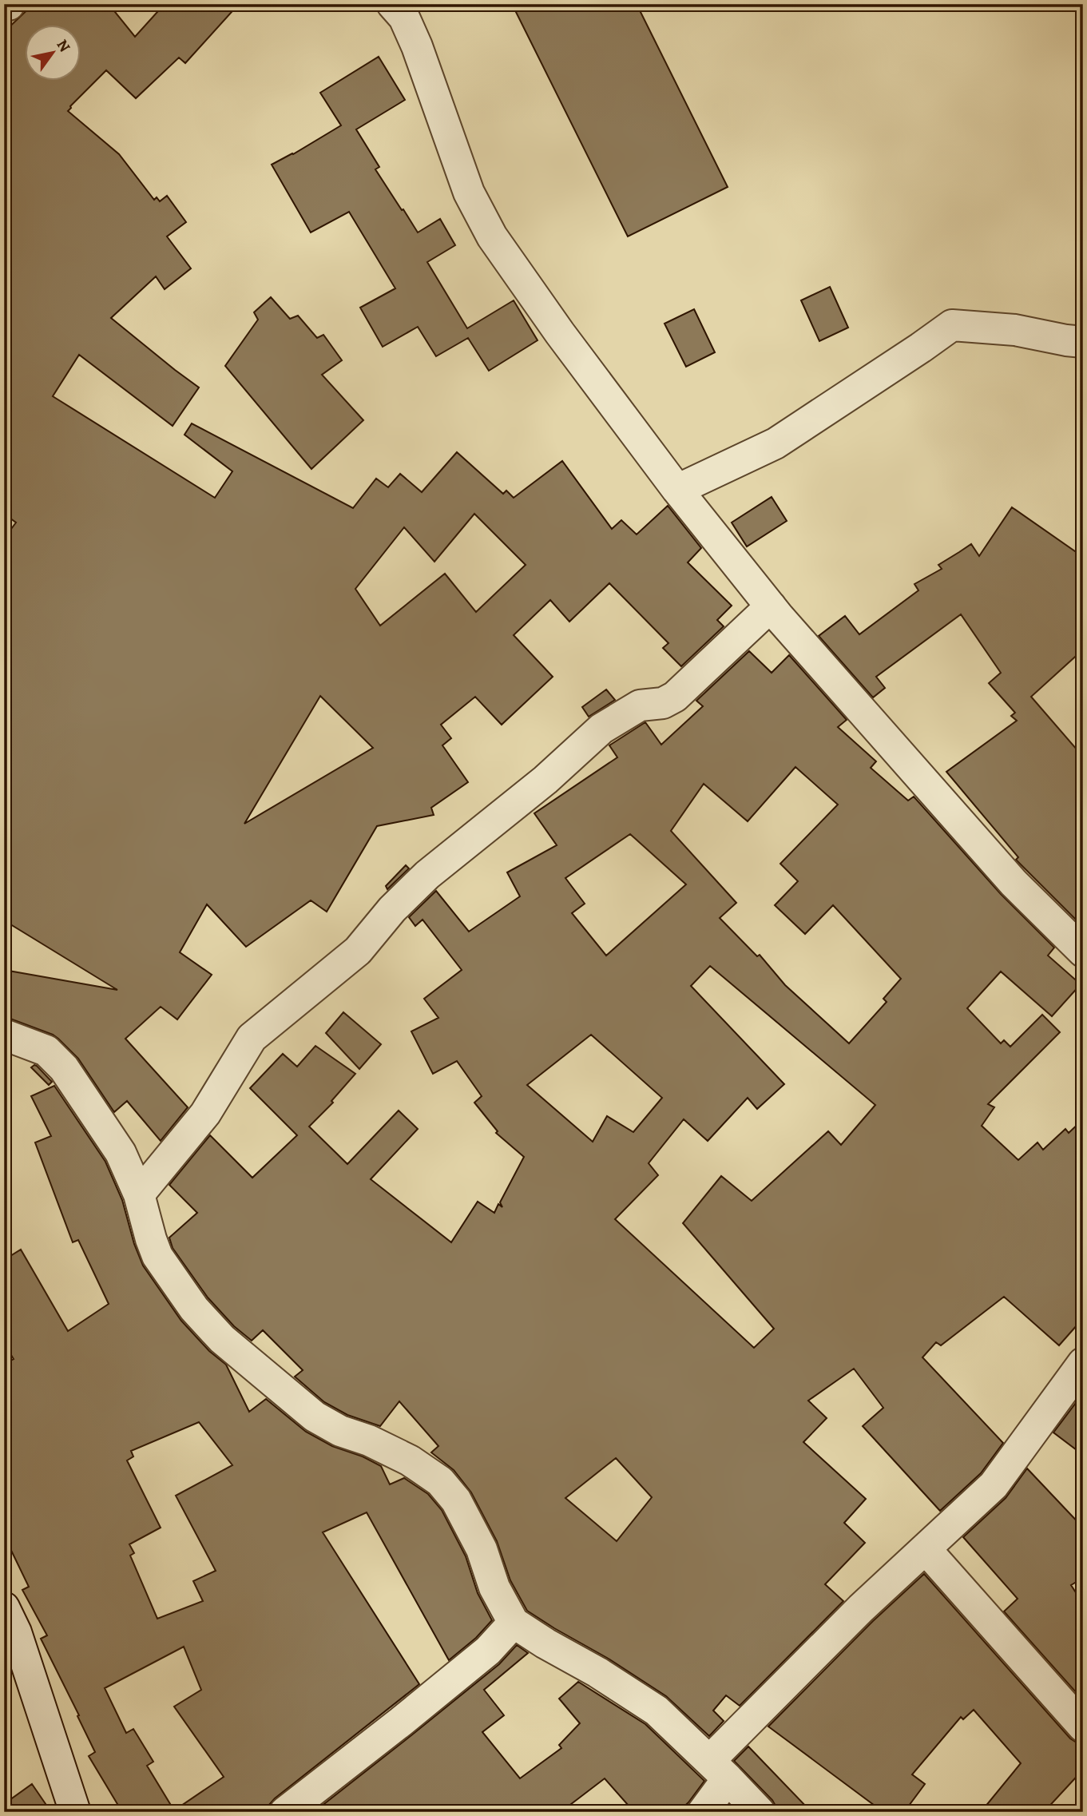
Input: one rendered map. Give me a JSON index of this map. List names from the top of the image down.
{
  "north": "top right"
}
